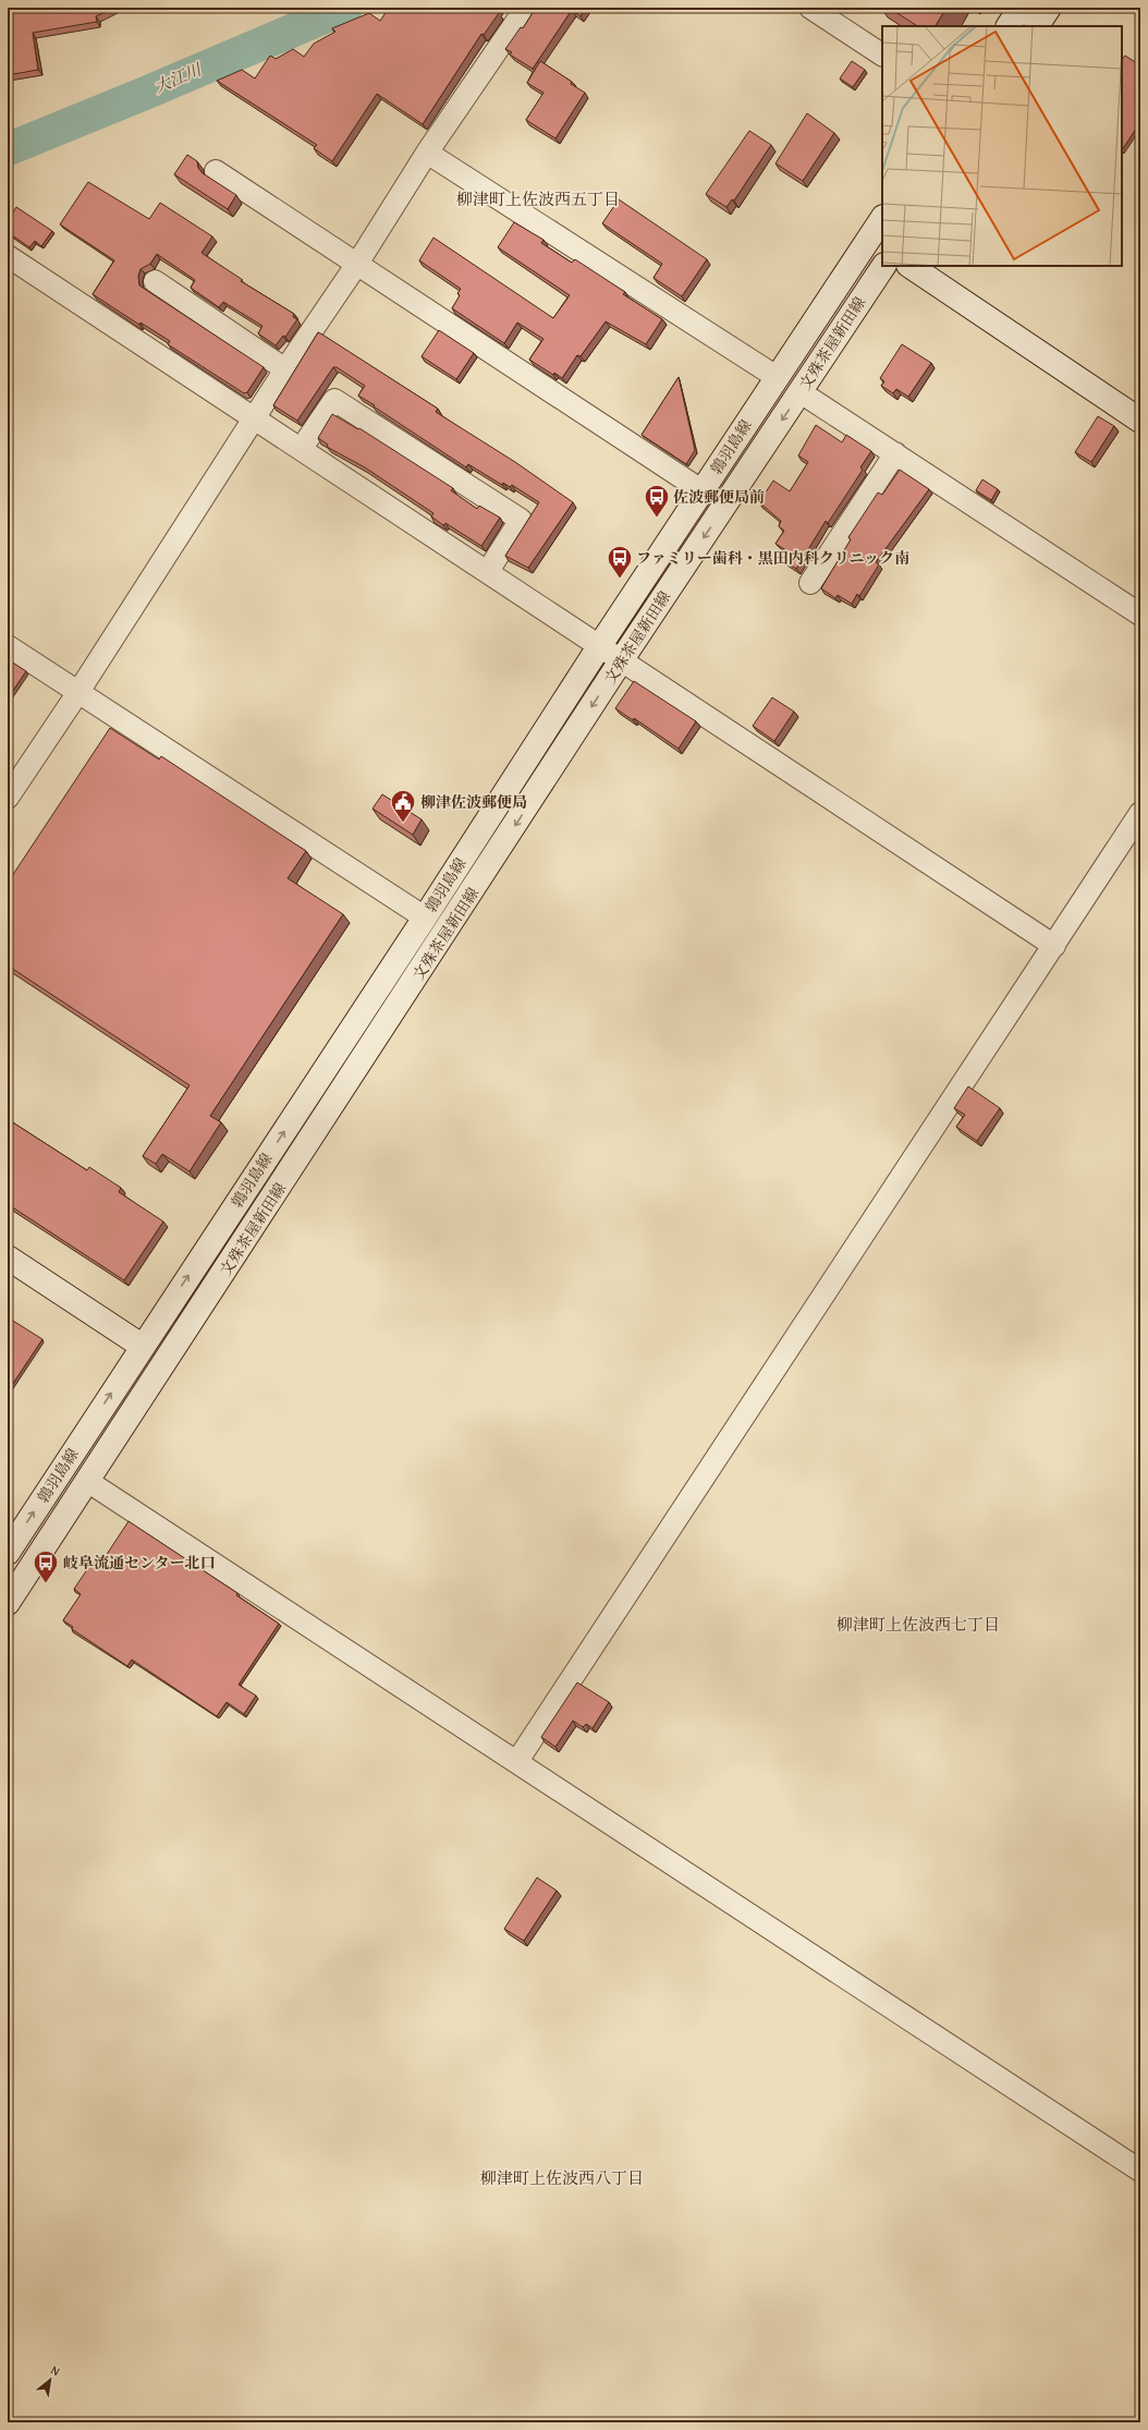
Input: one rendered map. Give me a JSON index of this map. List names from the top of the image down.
{
  "streets": {
    "main road": ["文殊茶屋新田線", "鶉羽島線"]
  },
  "one_way": ["文殊茶屋新田線", "鶉羽島線"],
  "districts": ["柳津町上佐波西五丁目", "柳津町上佐波西七丁目", "柳津町上佐波西八丁目"],
  "water": ["大江川"],
  "places": {
    "bus stop": ["佐波郵便局前", "ファミリー歯科・黒田内科クリニック南", "岐阜流通センター北口"],
    "public building": ["柳津佐波郵便局"]
  },
  "north": "top right"
}
